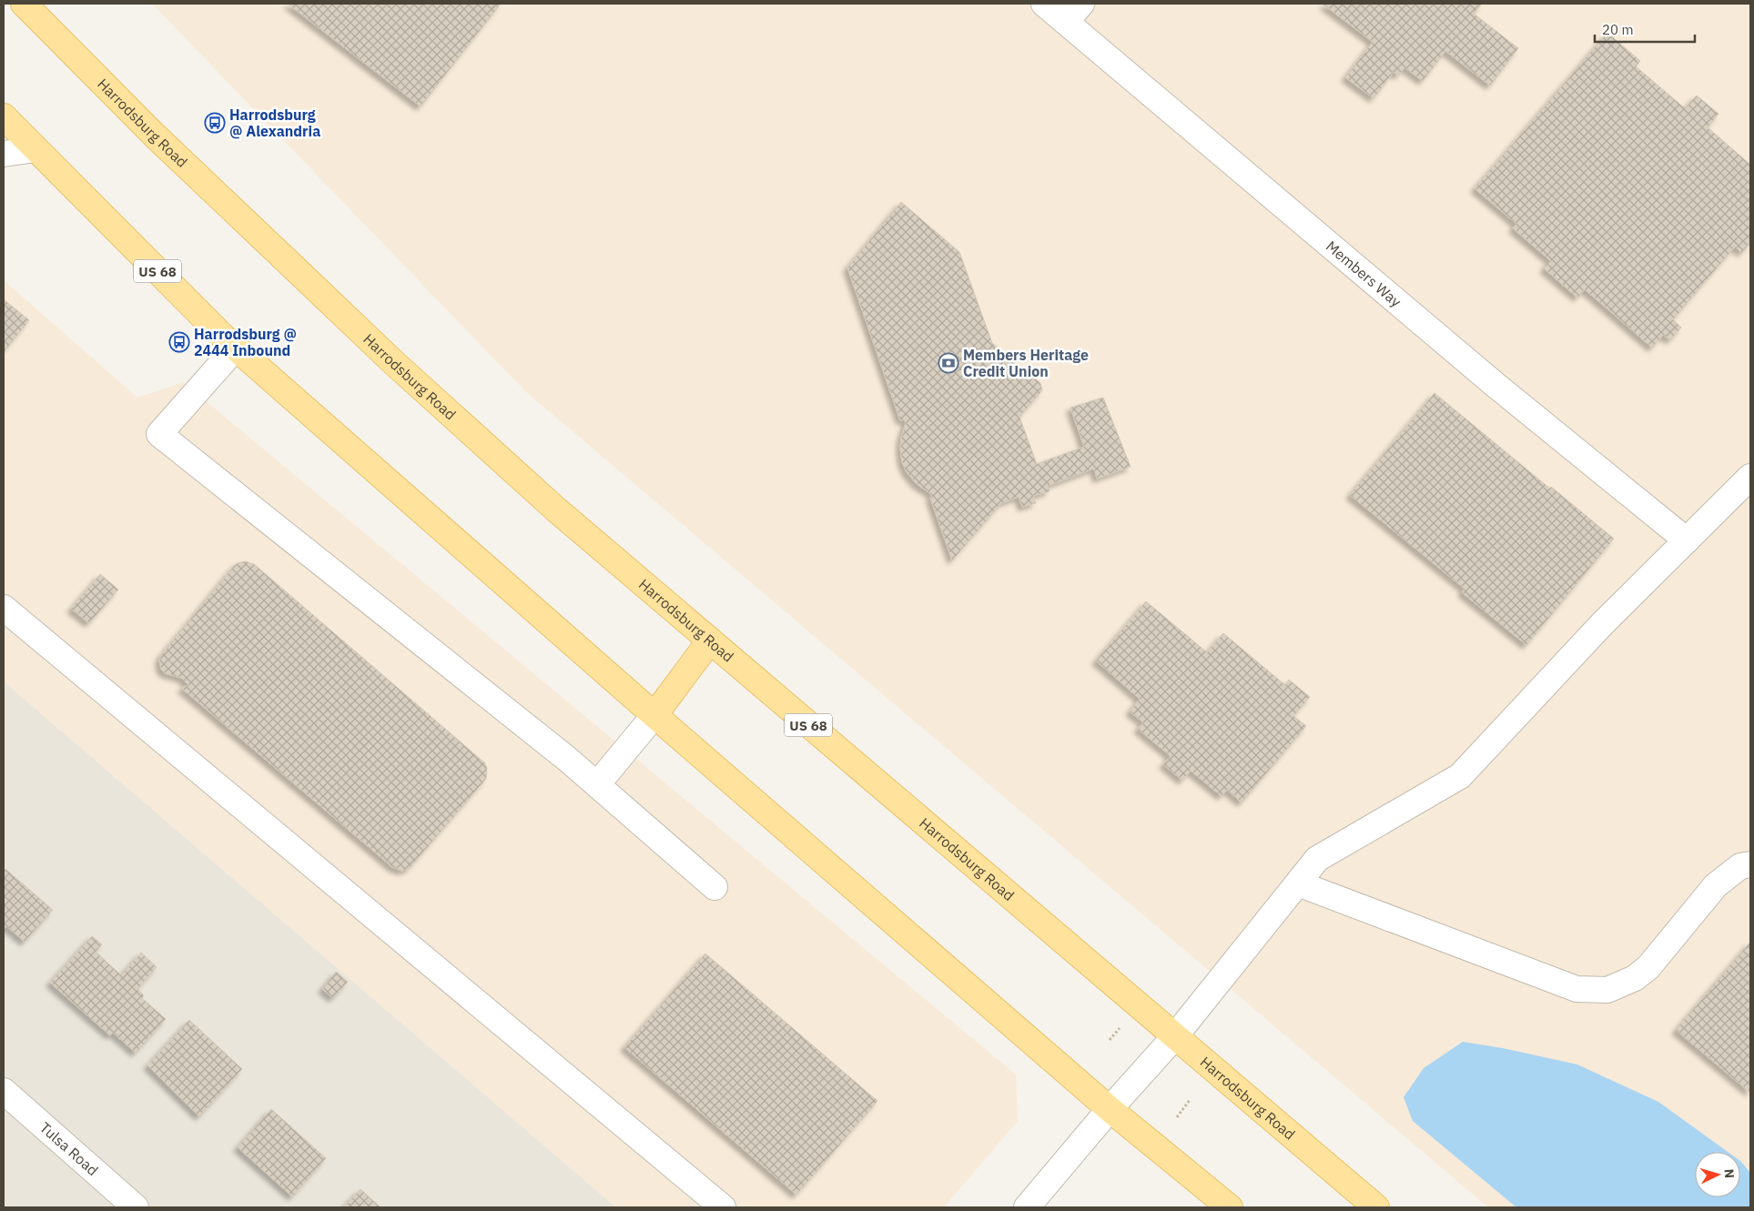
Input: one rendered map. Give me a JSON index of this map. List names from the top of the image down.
{
  "streets": {
    "main road": ["Harrodsburg Road", "US 68"],
    "street": ["Members Way", "Tulsa Road"]
  },
  "places": {
    "bus stop": ["Harrodsburg @ Alexandria", "Harrodsburg @ 2444 Inbound"],
    "bank": ["Members Heritage Credit Union"]
  },
  "scale_bar": "20 m",
  "north": "right"
}
